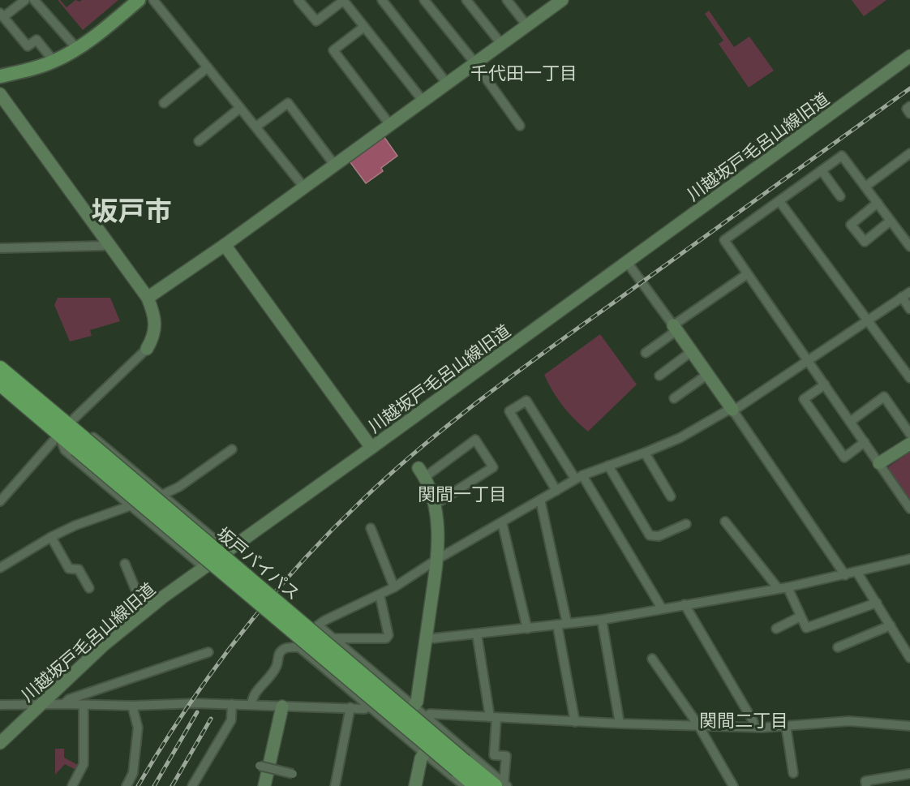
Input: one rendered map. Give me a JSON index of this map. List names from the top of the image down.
{
  "streets": {
    "highway": ["坂戸バイパス"],
    "street": ["川越坂戸毛呂山線旧道"]
  },
  "districts": [
    "千代田一丁目",
    "坂戸市",
    "関間一丁目",
    "関間二丁目"
  ]
}
